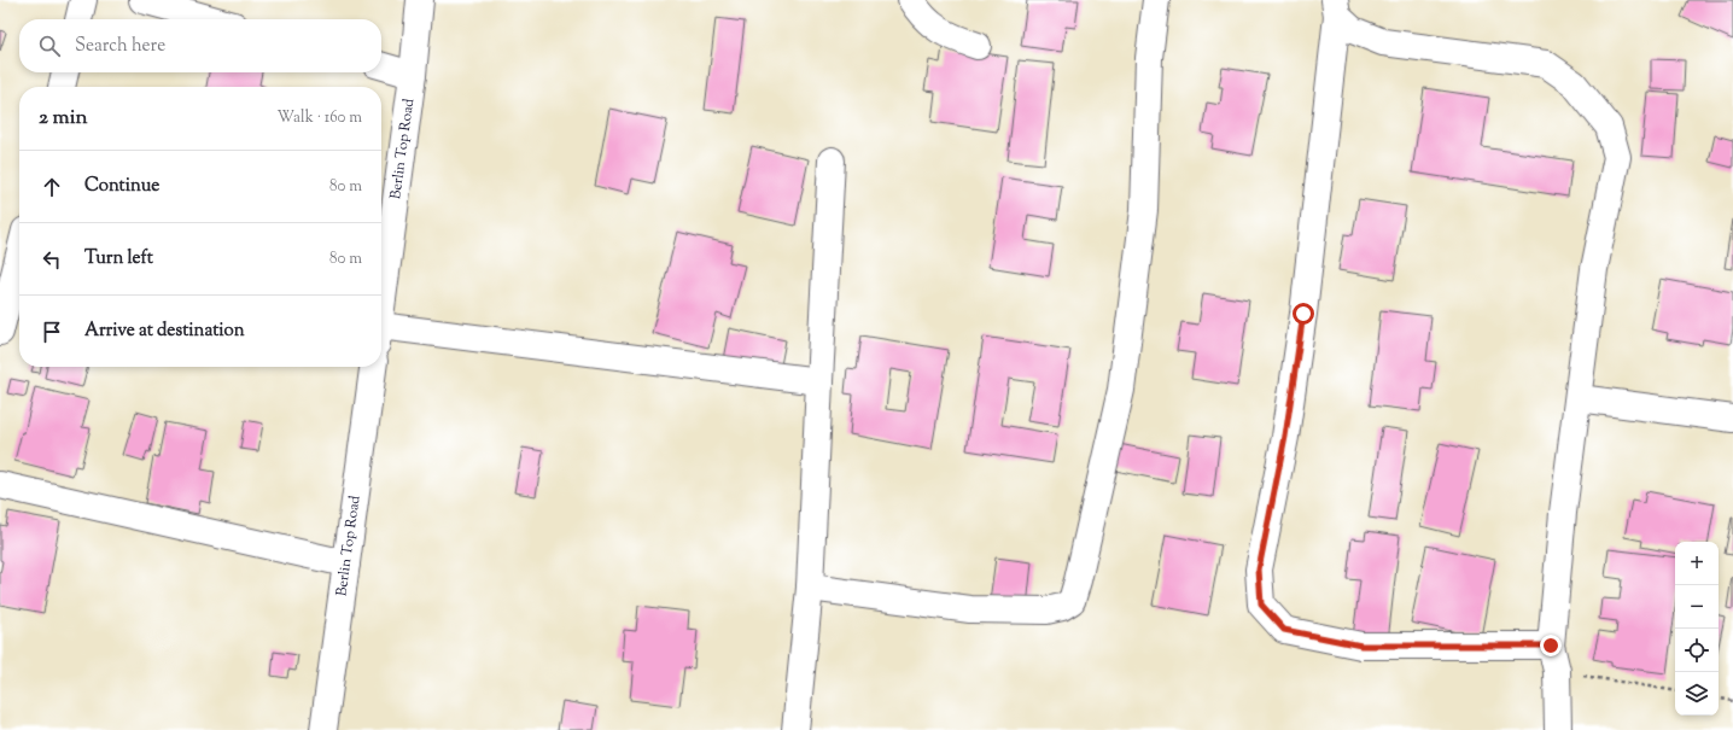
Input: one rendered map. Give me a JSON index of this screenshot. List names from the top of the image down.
{
  "streets": {
    "street": ["Berlin Top Road"]
  },
  "page": {
    "search": "Search here",
    "heading": ["2 min", "Walk · 160 m"],
    "list": [
      ["Continue", "80 m"],
      ["Turn left", "80 m"],
      "Arrive at destination"
    ],
    "map_buttons": ["+", "−"]
  }
}
